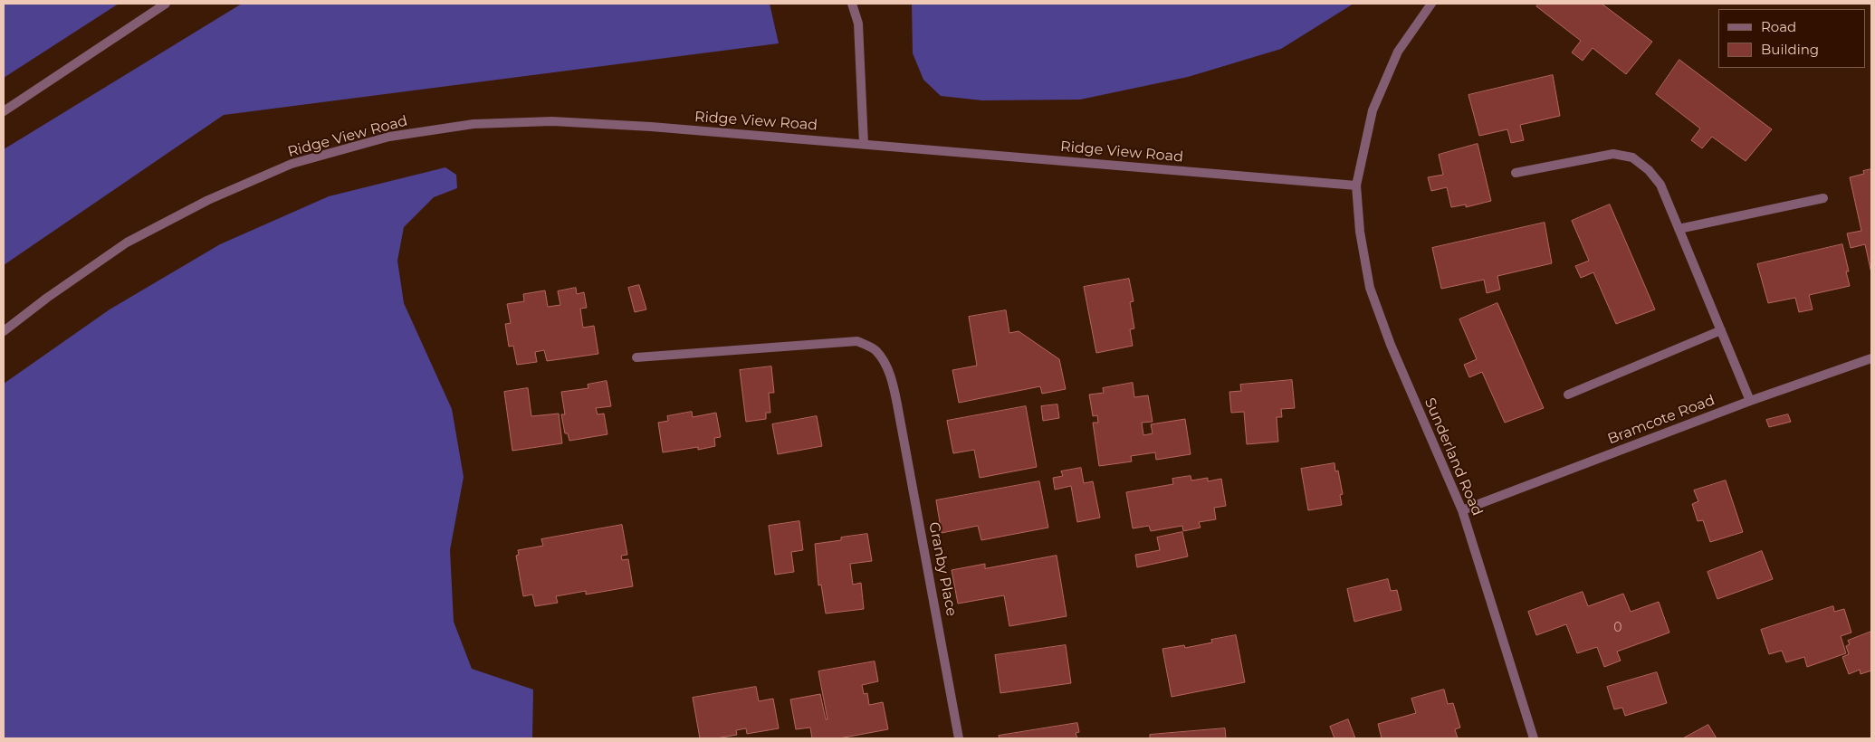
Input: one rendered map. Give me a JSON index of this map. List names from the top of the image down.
{
  "streets": {
    "street": [
      "Ridge View Road",
      "Bramcote Road",
      "Sunderland Road",
      "Granby Place"
    ]
  },
  "crossings": [
    ["Ridge View Road", "Sunderland Road"],
    ["Bramcote Road", "Sunderland Road"]
  ],
  "house_numbers": ["0"],
  "legend": ["Road", "Building"]
}
